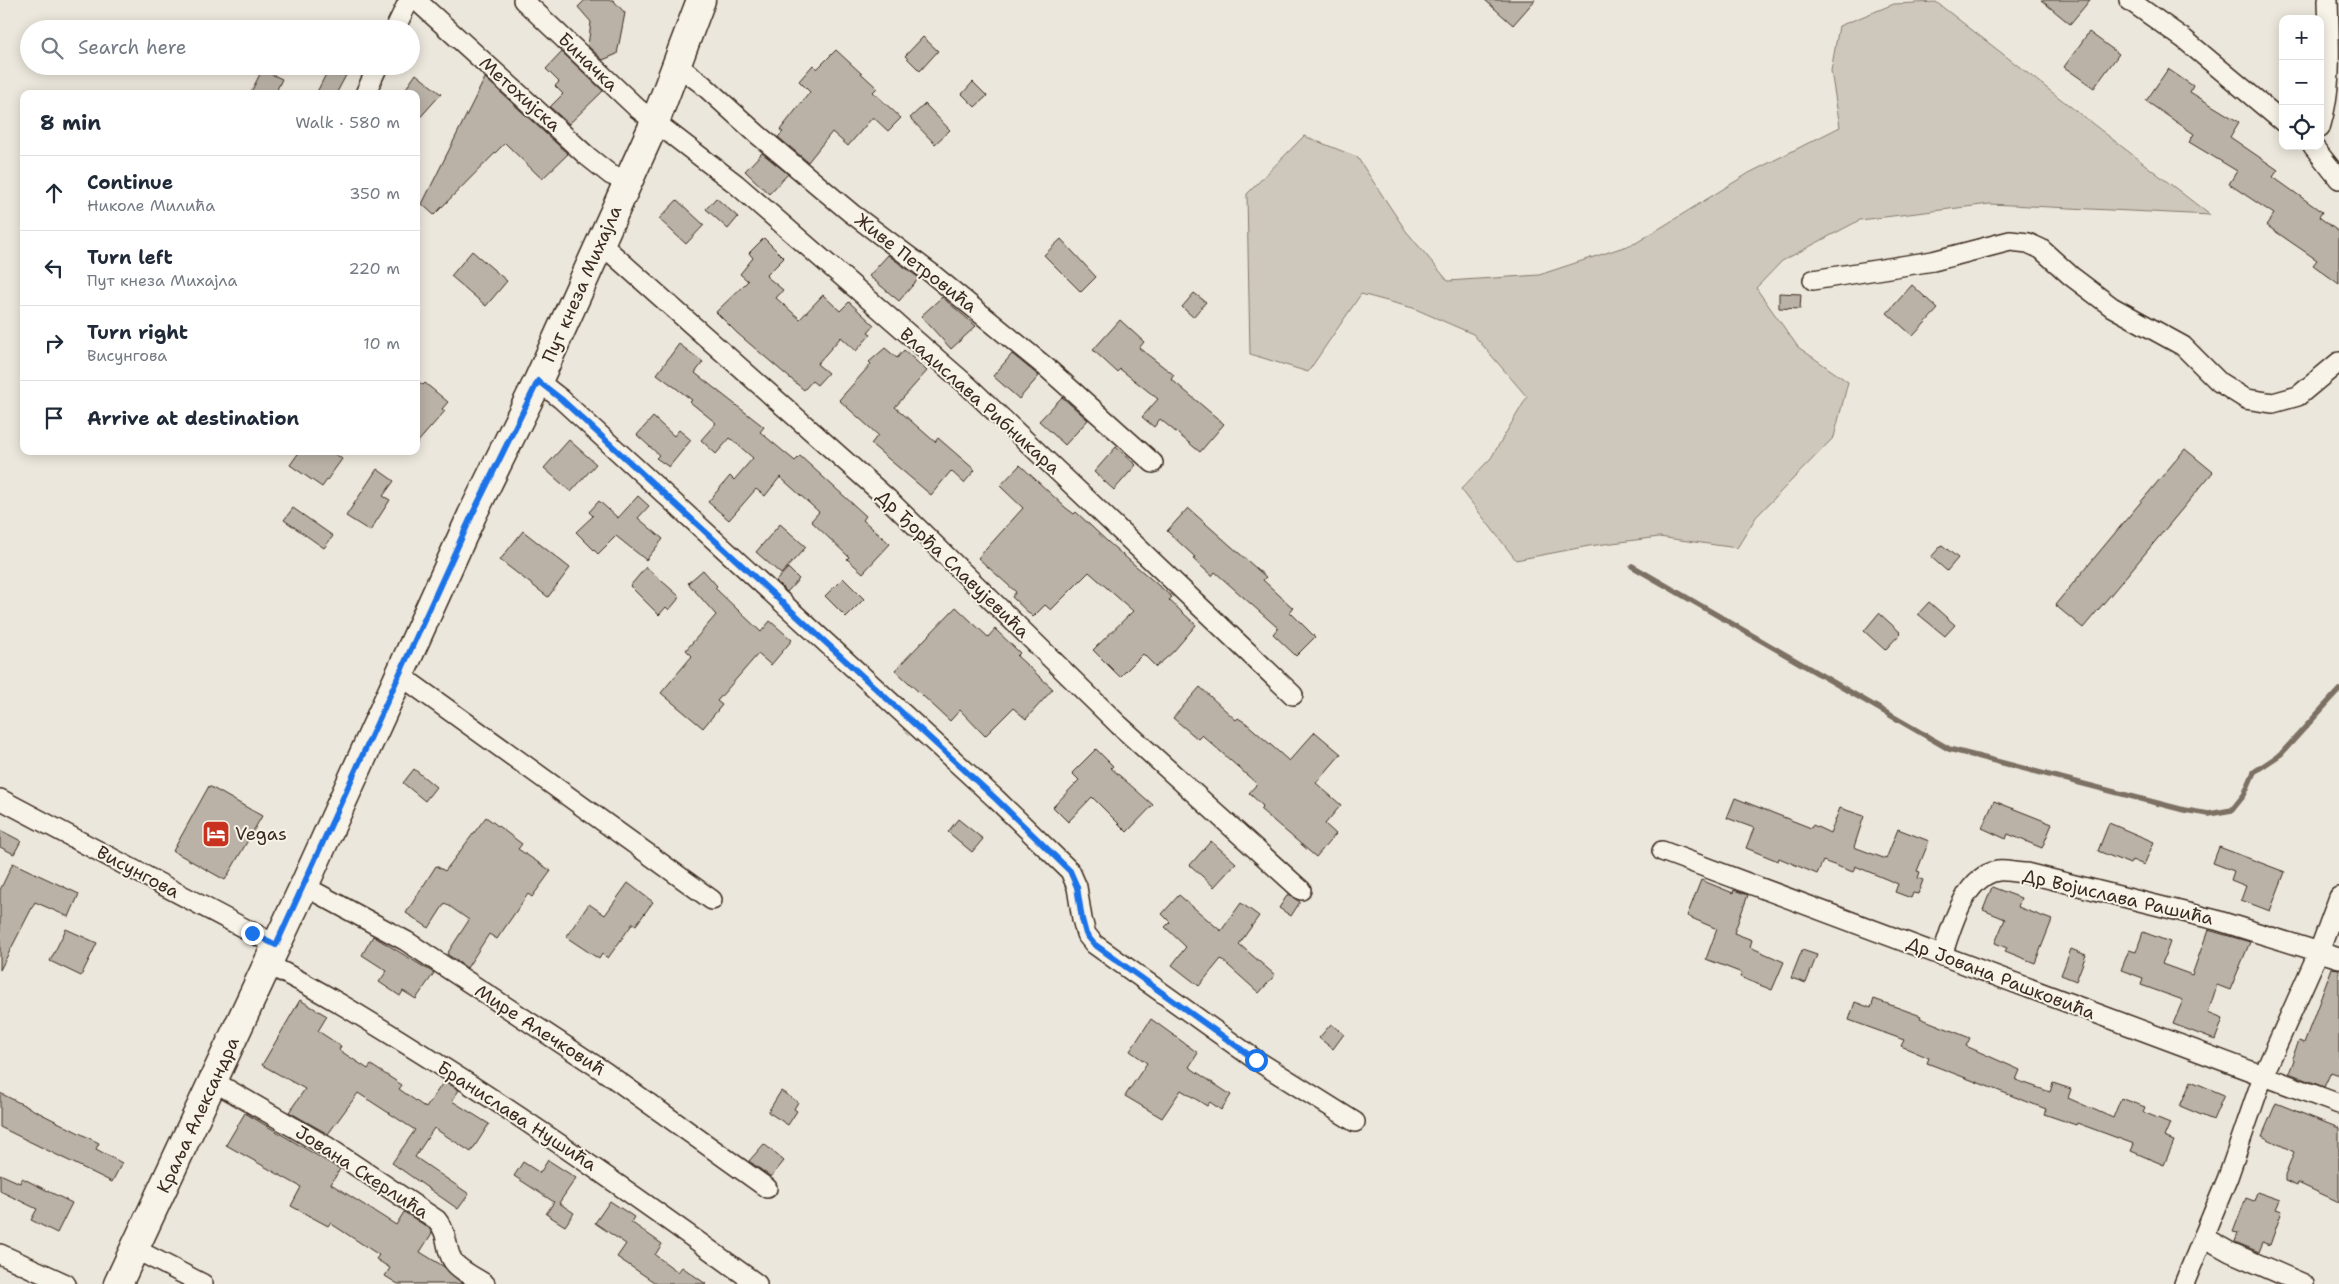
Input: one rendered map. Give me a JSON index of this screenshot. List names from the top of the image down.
{
  "streets": {
    "main road": ["Пут кнеза Михајла", "Краља Александра"],
    "street": [
      "Биначка",
      "Метохијска",
      "Живе Петровића",
      "Владислава Рибникара",
      "Др Ђорђа Славујевића",
      "Висунгова",
      "Др Војислава Рашића",
      "Др Јована Рашковића",
      "Мире Алечковић",
      "Бранислава Нушића",
      "Јована Скерлића"
    ]
  },
  "crossings": [
    ["Биначка", "Пут кнеза Михајла"],
    ["Биначка", "Владислава Рибникара"],
    ["Метохијска", "Пут кнеза Михајла"],
    ["Живе Петровића", "Пут кнеза Михајла"],
    ["Пут кнеза Михајла", "Владислава Рибникара"],
    ["Пут кнеза Михајла", "Др Ђорђа Славујевића"],
    ["Пут кнеза Михајла", "Висунгова"],
    ["Пут кнеза Михајла", "Мире Алечковић"],
    ["Пут кнеза Михајла", "Краља Александра"],
    ["Пут кнеза Михајла", "Бранислава Нушића"],
    ["Висунгова", "Краља Александра"],
    ["Висунгова", "Бранислава Нушића"],
    ["Др Војислава Рашића", "Др Јована Рашковића"],
    ["Краља Александра", "Бранислава Нушића"],
    ["Краља Александра", "Јована Скерлића"]
  ],
  "places": {
    "hotel": ["Vegas"]
  },
  "page": {
    "map_buttons": ["+", "−"],
    "search": "Search here",
    "heading": ["8 min", "Walk · 580 m"],
    "list": [
      ["Continue", "Николе Милића", "350 m"],
      ["Turn left", "Пут кнеза Михајла", "220 m"],
      ["Turn right", "Висунгова", "10 m"],
      "Arrive at destination"
    ]
  }
}
